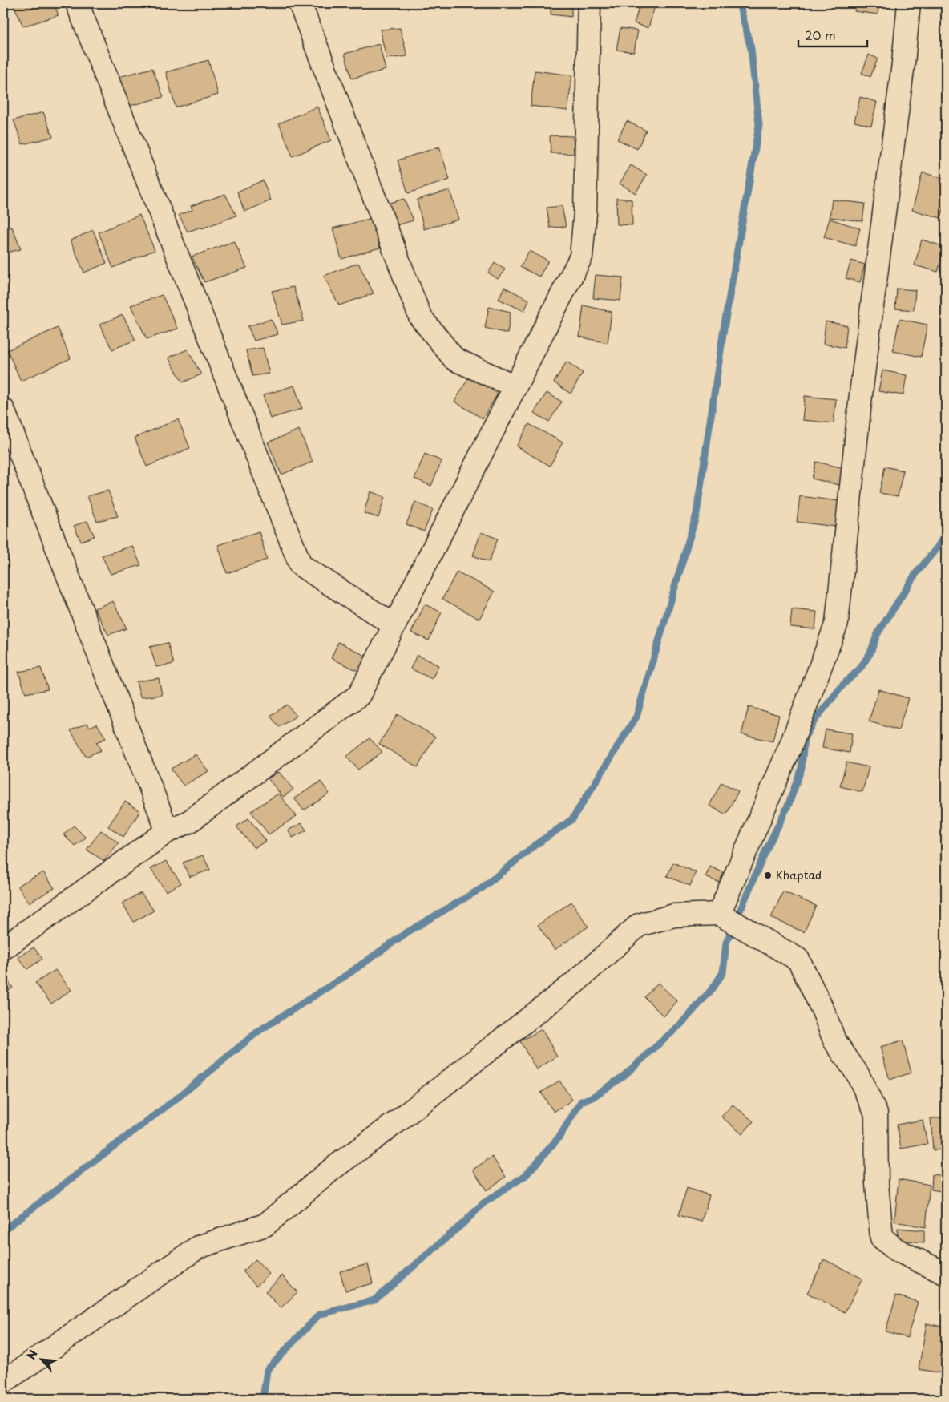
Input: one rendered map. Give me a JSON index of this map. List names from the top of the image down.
{
  "places": ["Khaptad"],
  "scale_bar": "20 m",
  "north": "top left"
}
